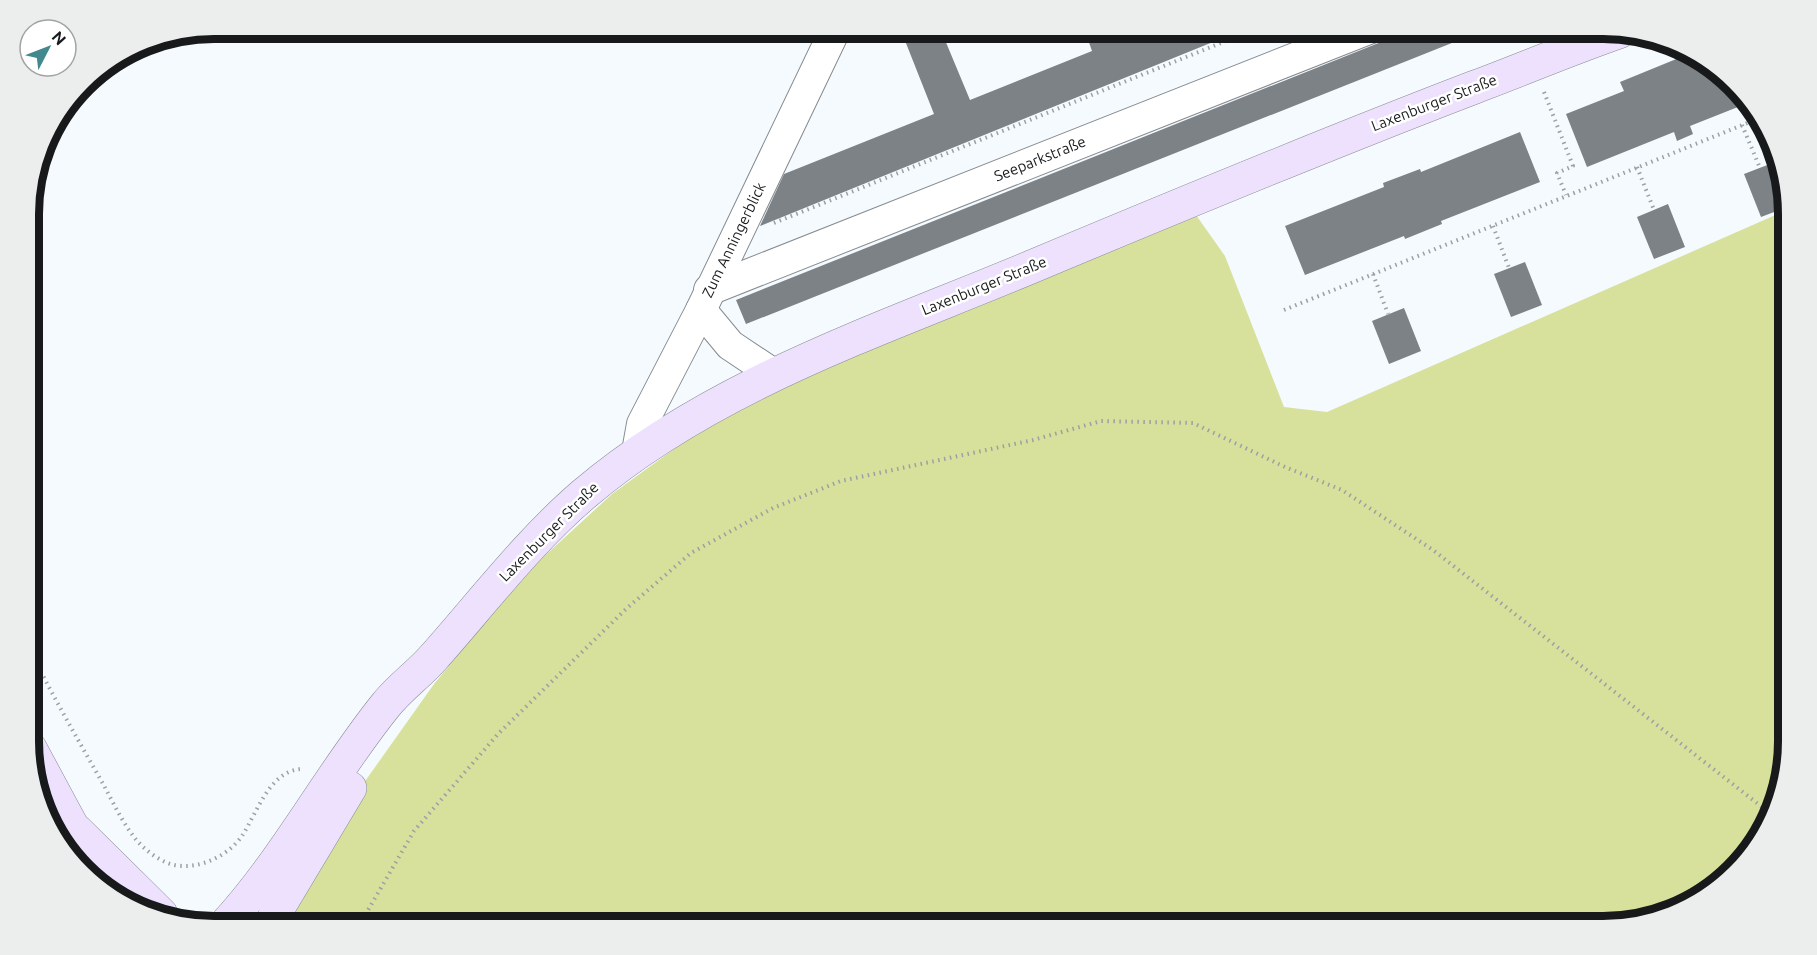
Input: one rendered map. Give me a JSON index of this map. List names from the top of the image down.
{
  "streets": {
    "main road": ["Laxenburger Straße"],
    "street": ["Seeparkstraße", "Zum Anningerblick"]
  },
  "crossings": [
    ["Laxenburger Straße", "Zum Anningerblick"],
    ["Seeparkstraße", "Zum Anningerblick"]
  ],
  "north": "top right"
}
